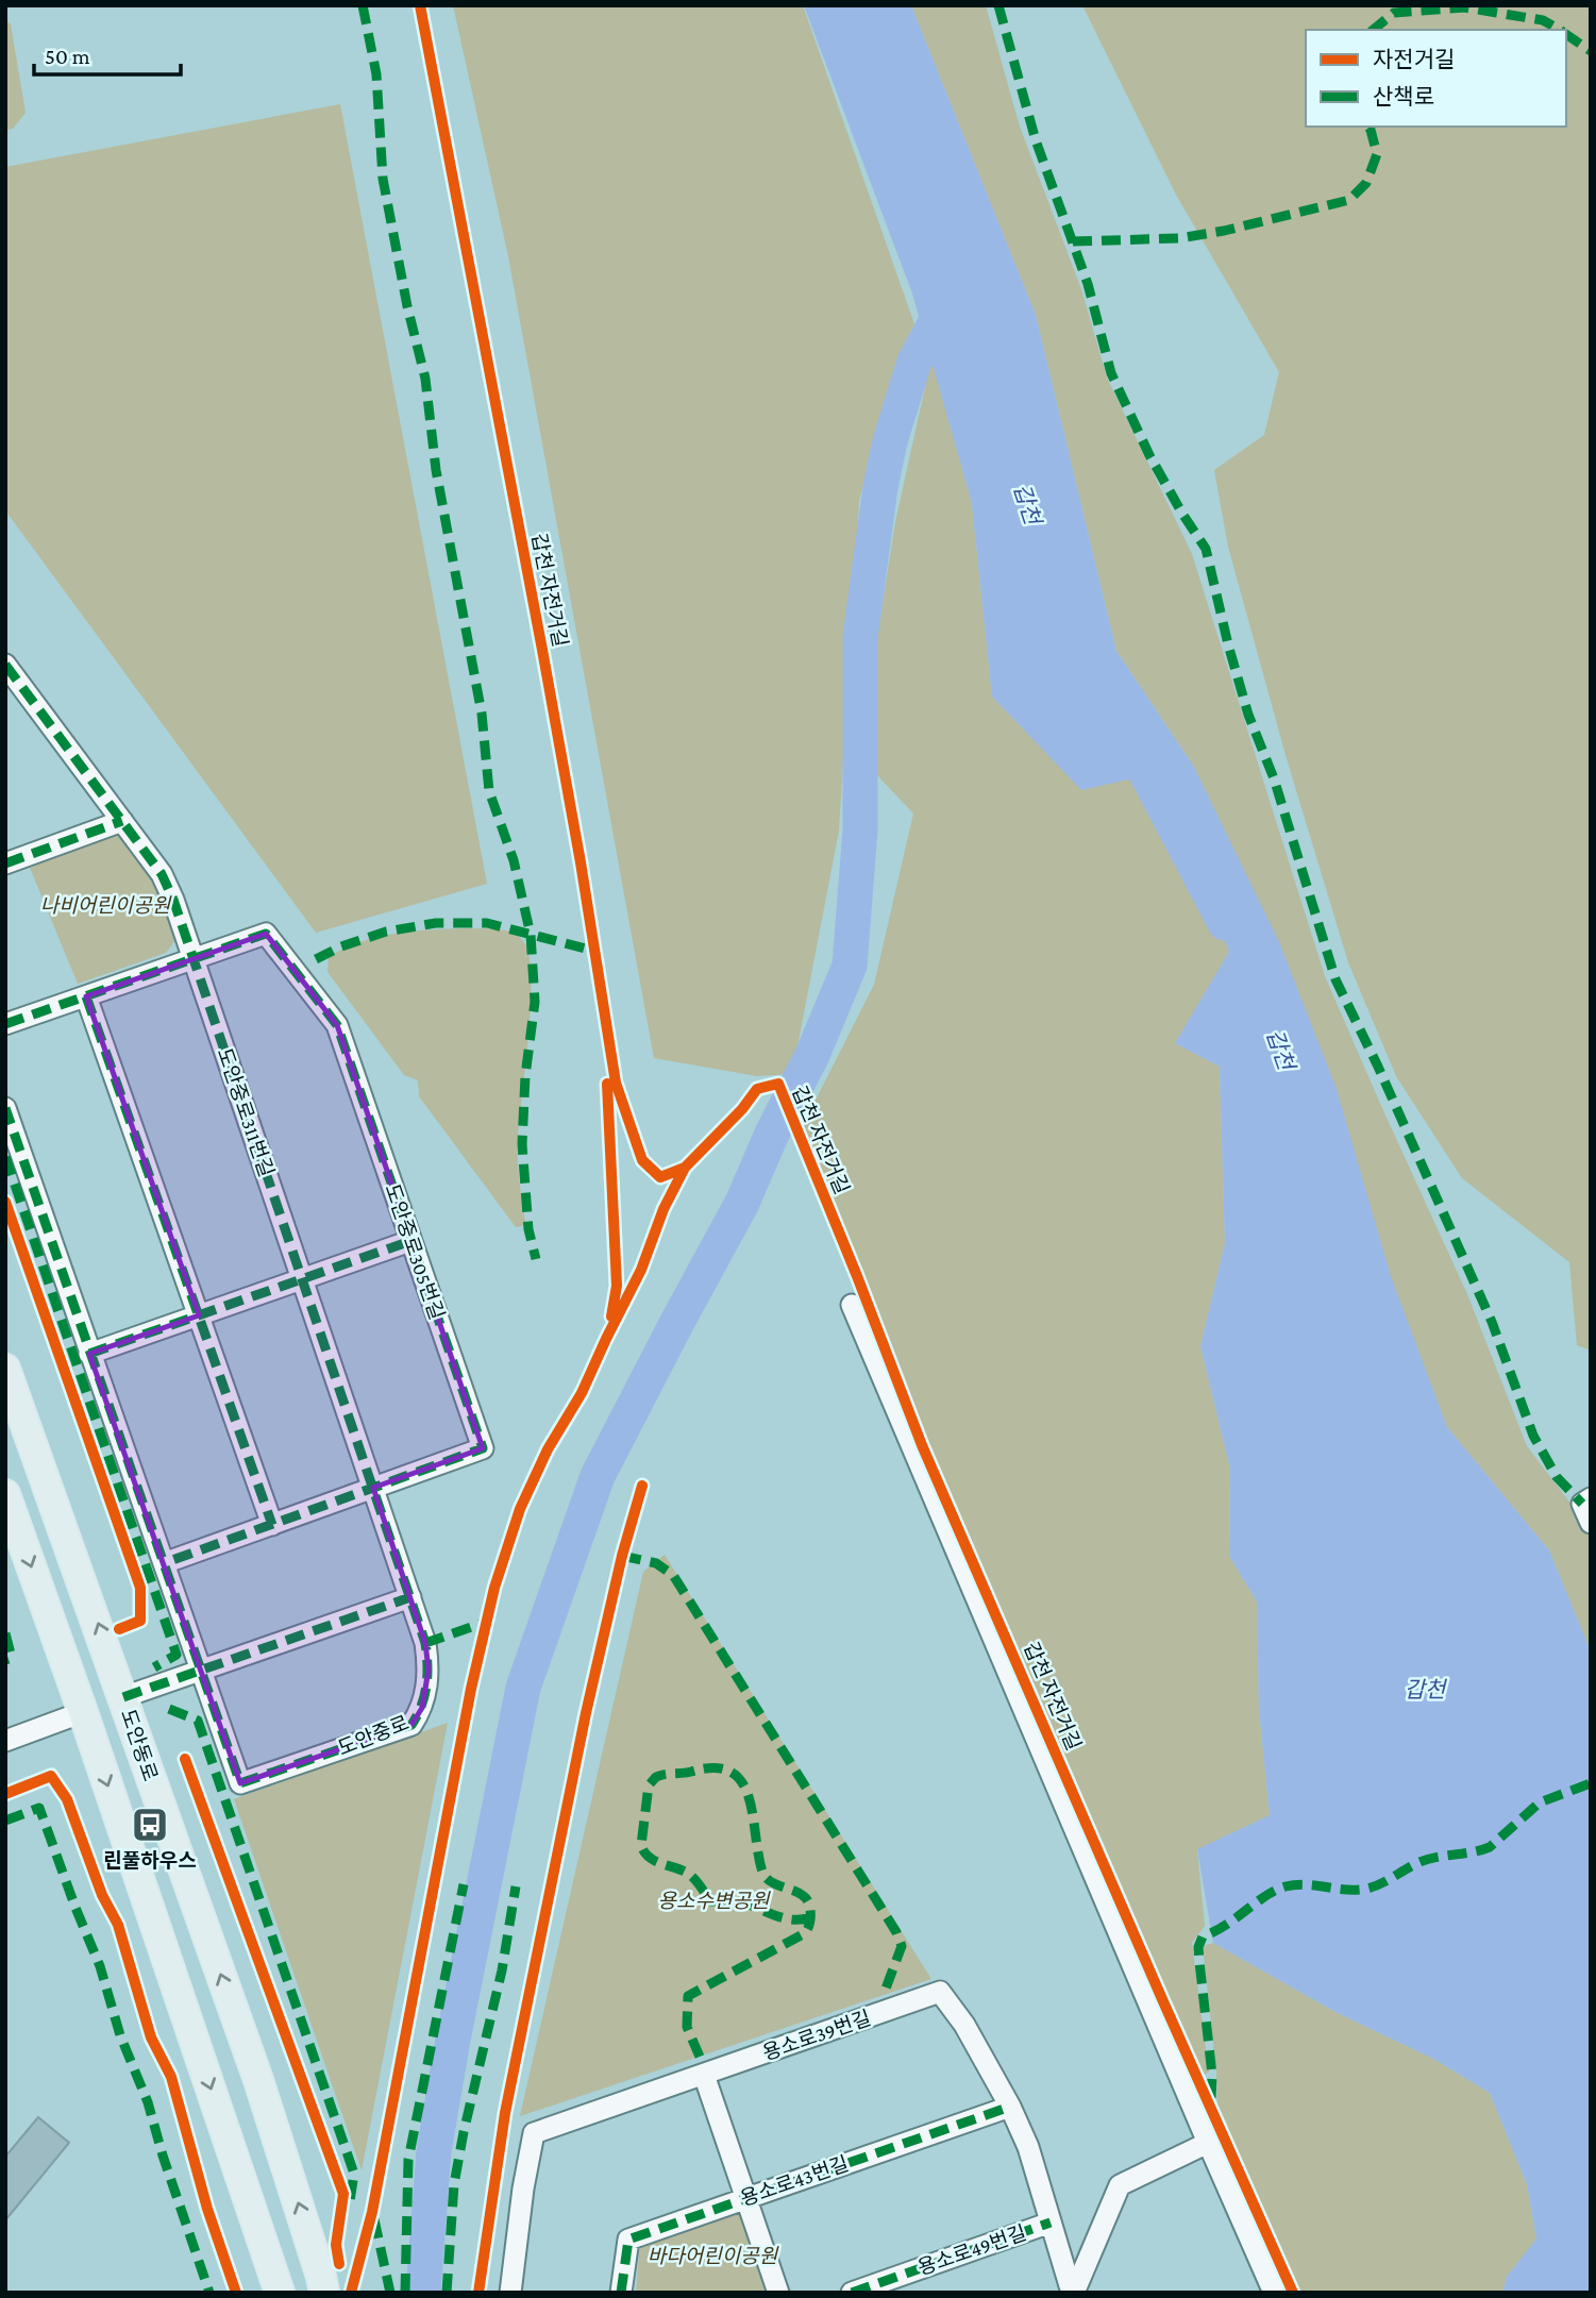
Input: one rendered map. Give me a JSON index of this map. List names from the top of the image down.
{
  "streets": {
    "main road": ["도안동로"],
    "street": [
      "도안중로311번길",
      "도안중로305번길",
      "도안중로",
      "용소로39번길",
      "용소로43번길",
      "용소로49번길"
    ],
    "cycle path": ["갑천 자전거길"]
  },
  "crossings": [
    ["도안중로311번길", "도안중로305번길"],
    ["도안중로311번길", "도안중로"],
    ["용소로39번길", "용소로43번길"],
    ["용소로39번길", "용소로49번길"]
  ],
  "water": ["갑천"],
  "parks": ["나비어린이공원", "용소수변공원", "바다어린이공원"],
  "places": {
    "bus stop": ["린풀하우스"]
  },
  "legend": ["자전거길", "산책로"],
  "scale_bar": "50 m"
}
